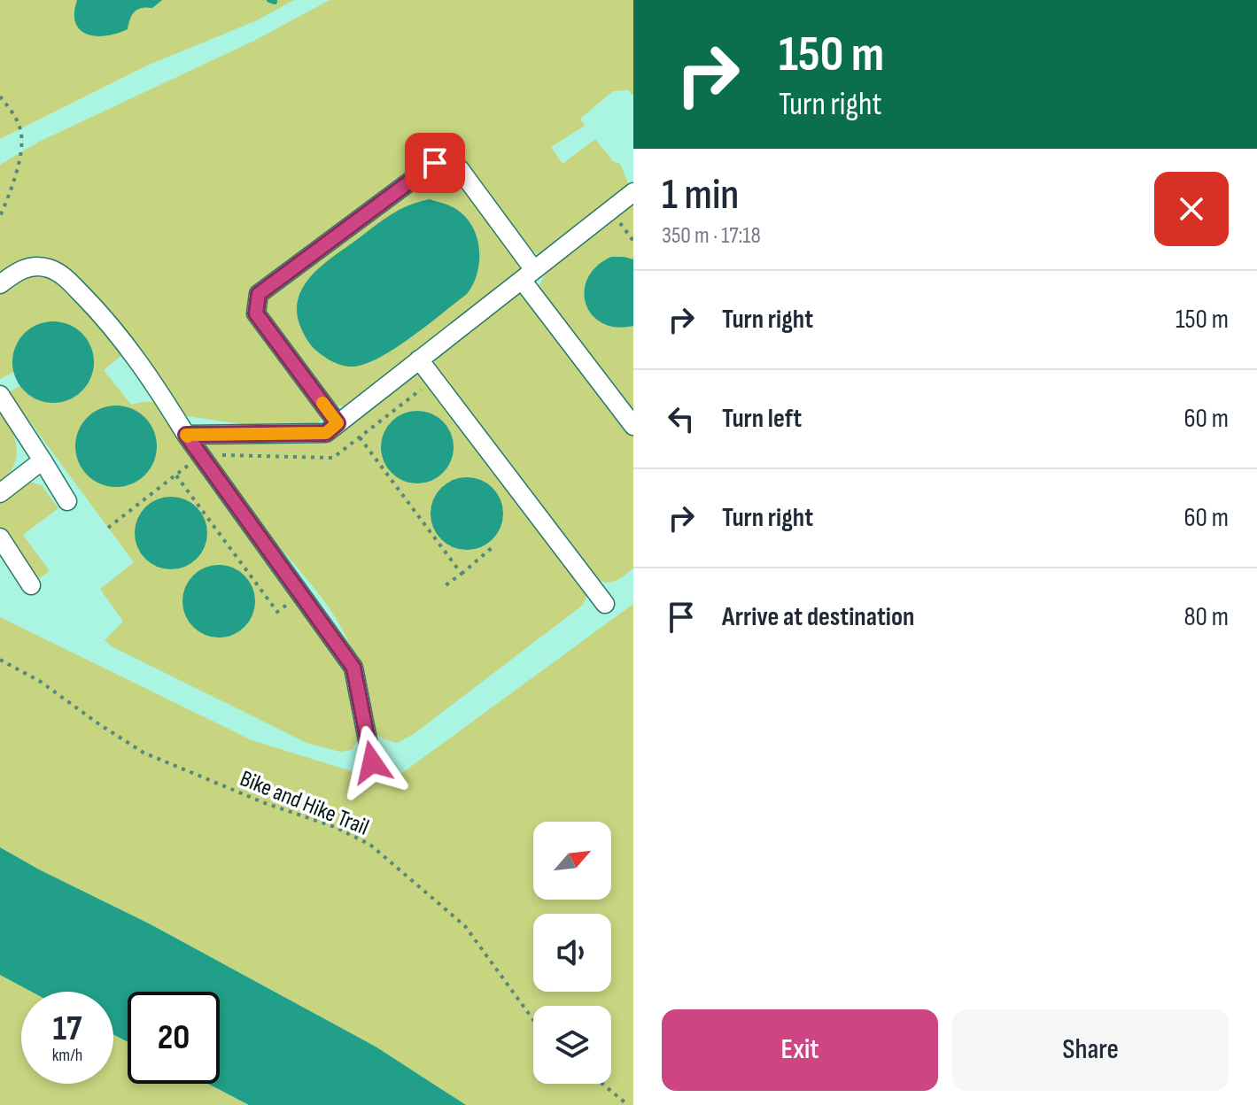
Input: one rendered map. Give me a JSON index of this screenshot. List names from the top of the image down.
{
  "streets": {
    "path": ["Bike and Hike Trail"]
  },
  "north": "top right",
  "page": {
    "turn": ["150 m", "Turn right"],
    "heading": ["1 min", "350 m · 17:18"],
    "list": [
      {
        "name": "Turn right",
        "value": "150 m"
      },
      {
        "name": "Turn left",
        "value": "60 m"
      },
      {
        "name": "Turn right",
        "value": "60 m"
      },
      {
        "name": "Arrive at destination",
        "value": "80 m"
      }
    ],
    "speed": "17 km/h",
    "limit": "20",
    "buttons": ["Exit", "Share"]
  }
}
